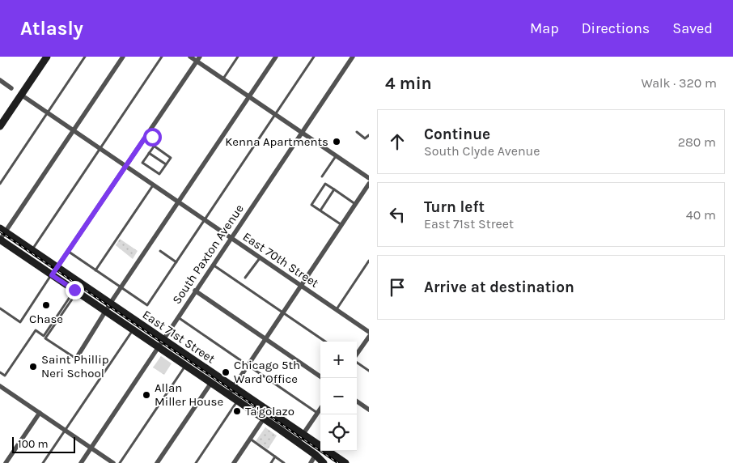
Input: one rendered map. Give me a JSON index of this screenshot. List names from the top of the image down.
{
  "streets": {
    "main road": ["East 71st Street"],
    "street": ["South Paxton Avenue", "East 70th Street"]
  },
  "crossings": [
    ["South Paxton Avenue", "East 70th Street"],
    ["South Paxton Avenue", "East 71st Street"]
  ],
  "places": [
    "Kenna Apartments",
    "Chase",
    "Saint Phillip Neri School",
    "Chicago 5th Ward Office",
    "Allan Miller House",
    "Ta'golazo"
  ],
  "scale_bar": "100 m",
  "page": {
    "header": "Atlasly",
    "nav": ["Map", "Directions", "Saved"],
    "heading": ["4 min", "Walk · 320 m"],
    "list": [
      ["Continue", "South Clyde Avenue", "280 m"],
      ["Turn left", "East 71st Street", "40 m"],
      "Arrive at destination"
    ],
    "map_buttons": ["+", "−"],
    "scale": "100 m"
  }
}
